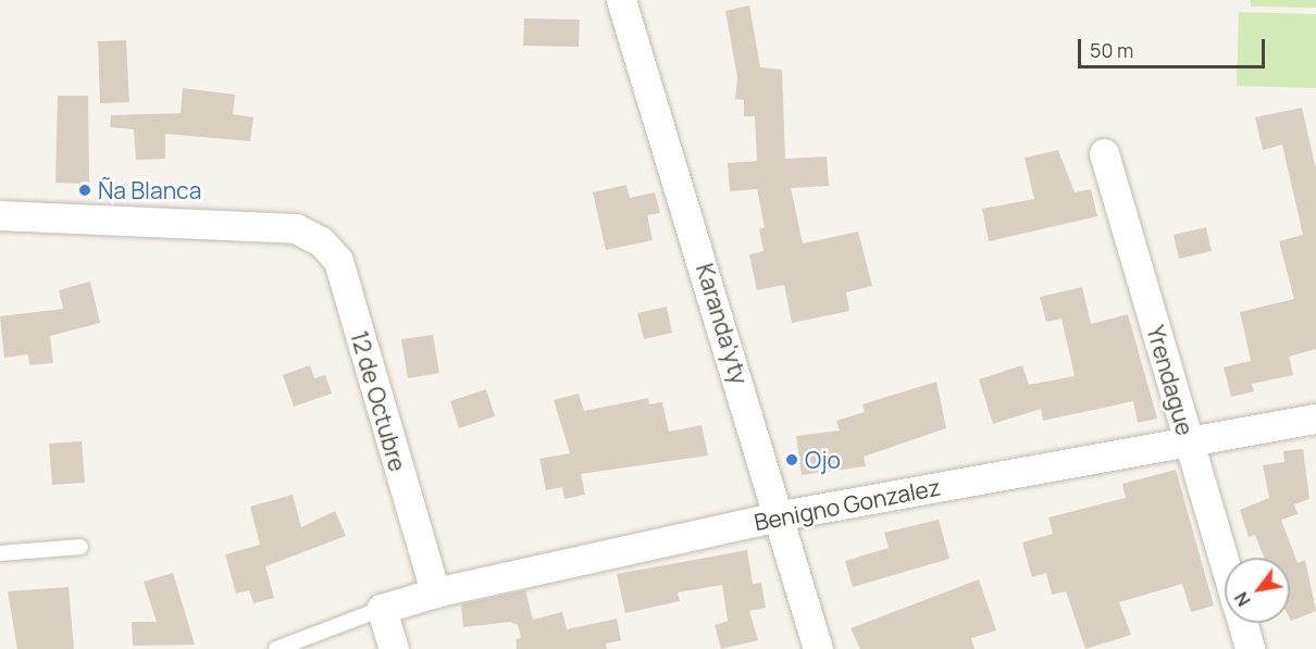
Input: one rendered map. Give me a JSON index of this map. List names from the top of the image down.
{
  "streets": {
    "street": [
      "Karanda'yty",
      "Yrendague",
      "12 de Octubre",
      "Benigno Gonzalez"
    ]
  },
  "crossings": [
    ["Karanda'yty", "Benigno Gonzalez"],
    ["Yrendague", "Benigno Gonzalez"],
    ["12 de Octubre", "Benigno Gonzalez"]
  ],
  "places": ["Ña Blanca", "Ojo"],
  "scale_bar": "50 m",
  "north": "bottom left"
}
